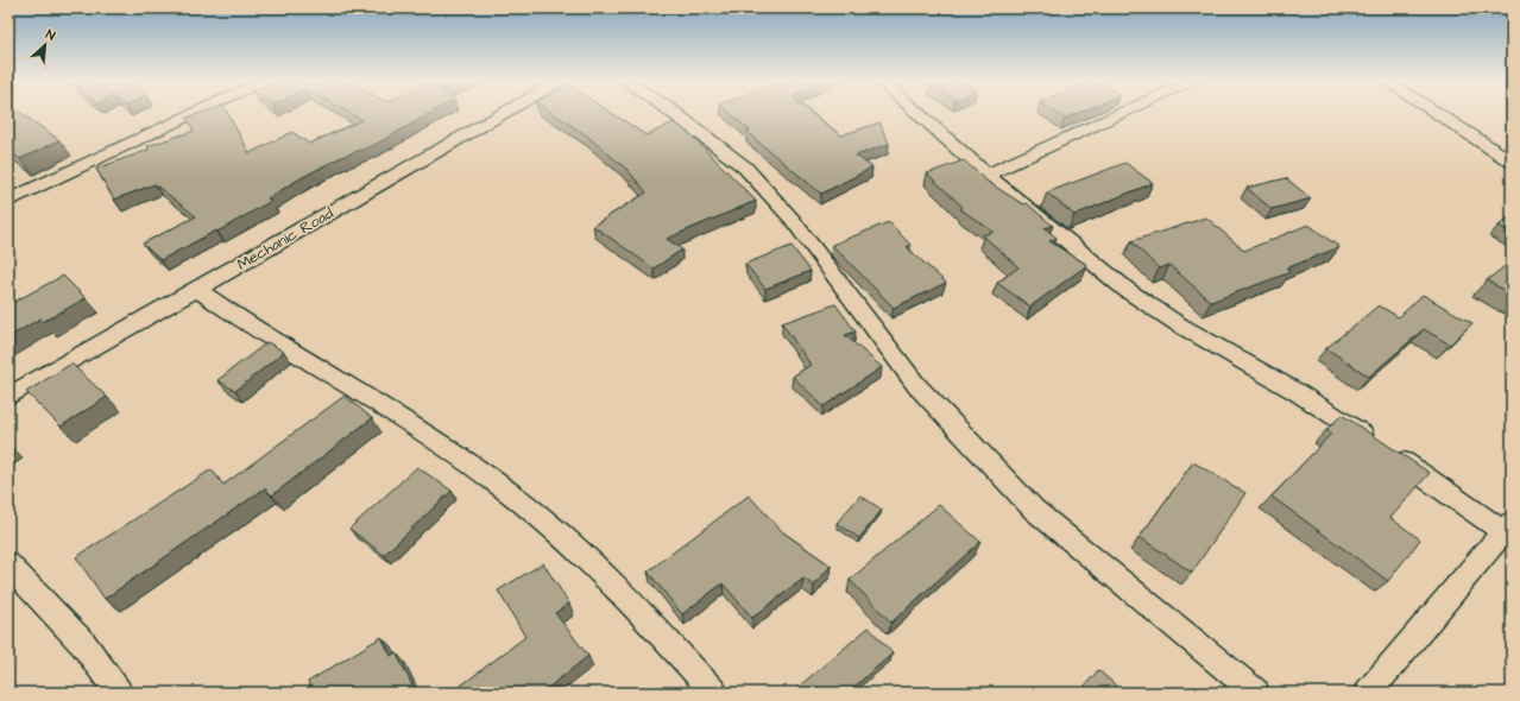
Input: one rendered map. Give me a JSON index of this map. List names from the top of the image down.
{
  "streets": {
    "street": ["Mechanic Road"]
  },
  "north": "top right"
}
